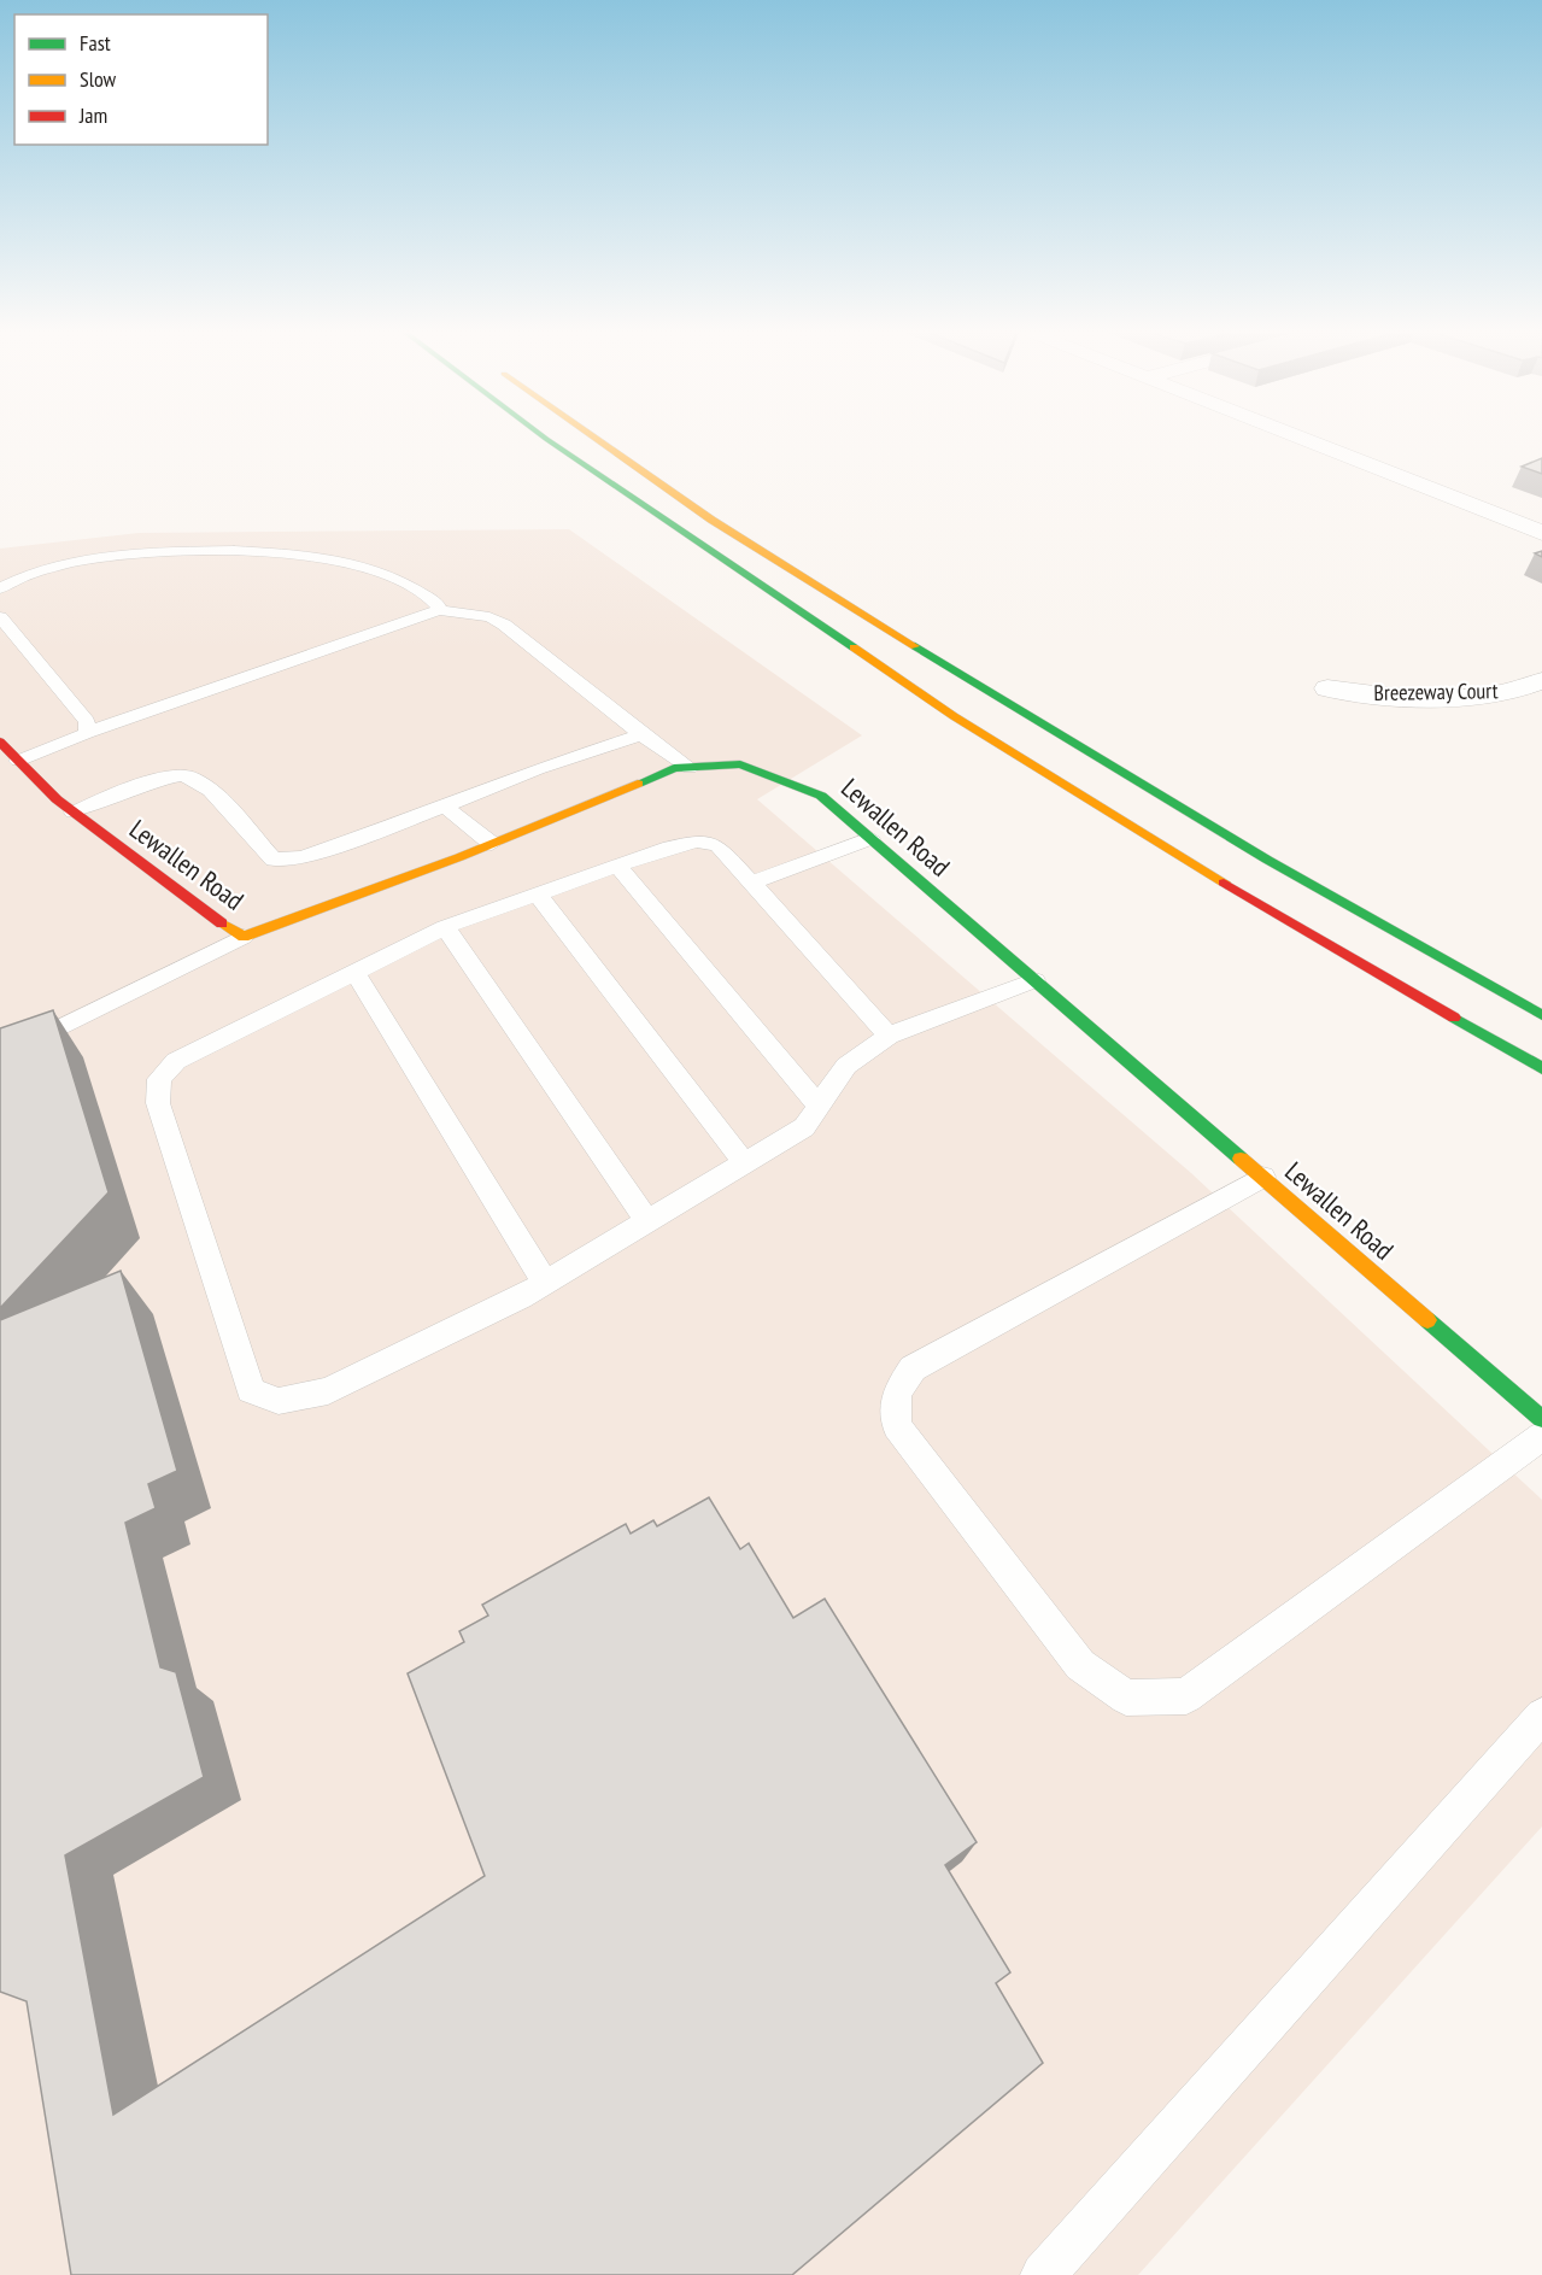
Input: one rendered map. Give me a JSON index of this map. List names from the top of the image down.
{
  "streets": {
    "main road": ["Lewallen Road"],
    "street": ["Breezeway Court"]
  },
  "legend": ["Fast", "Slow", "Jam"]
}
